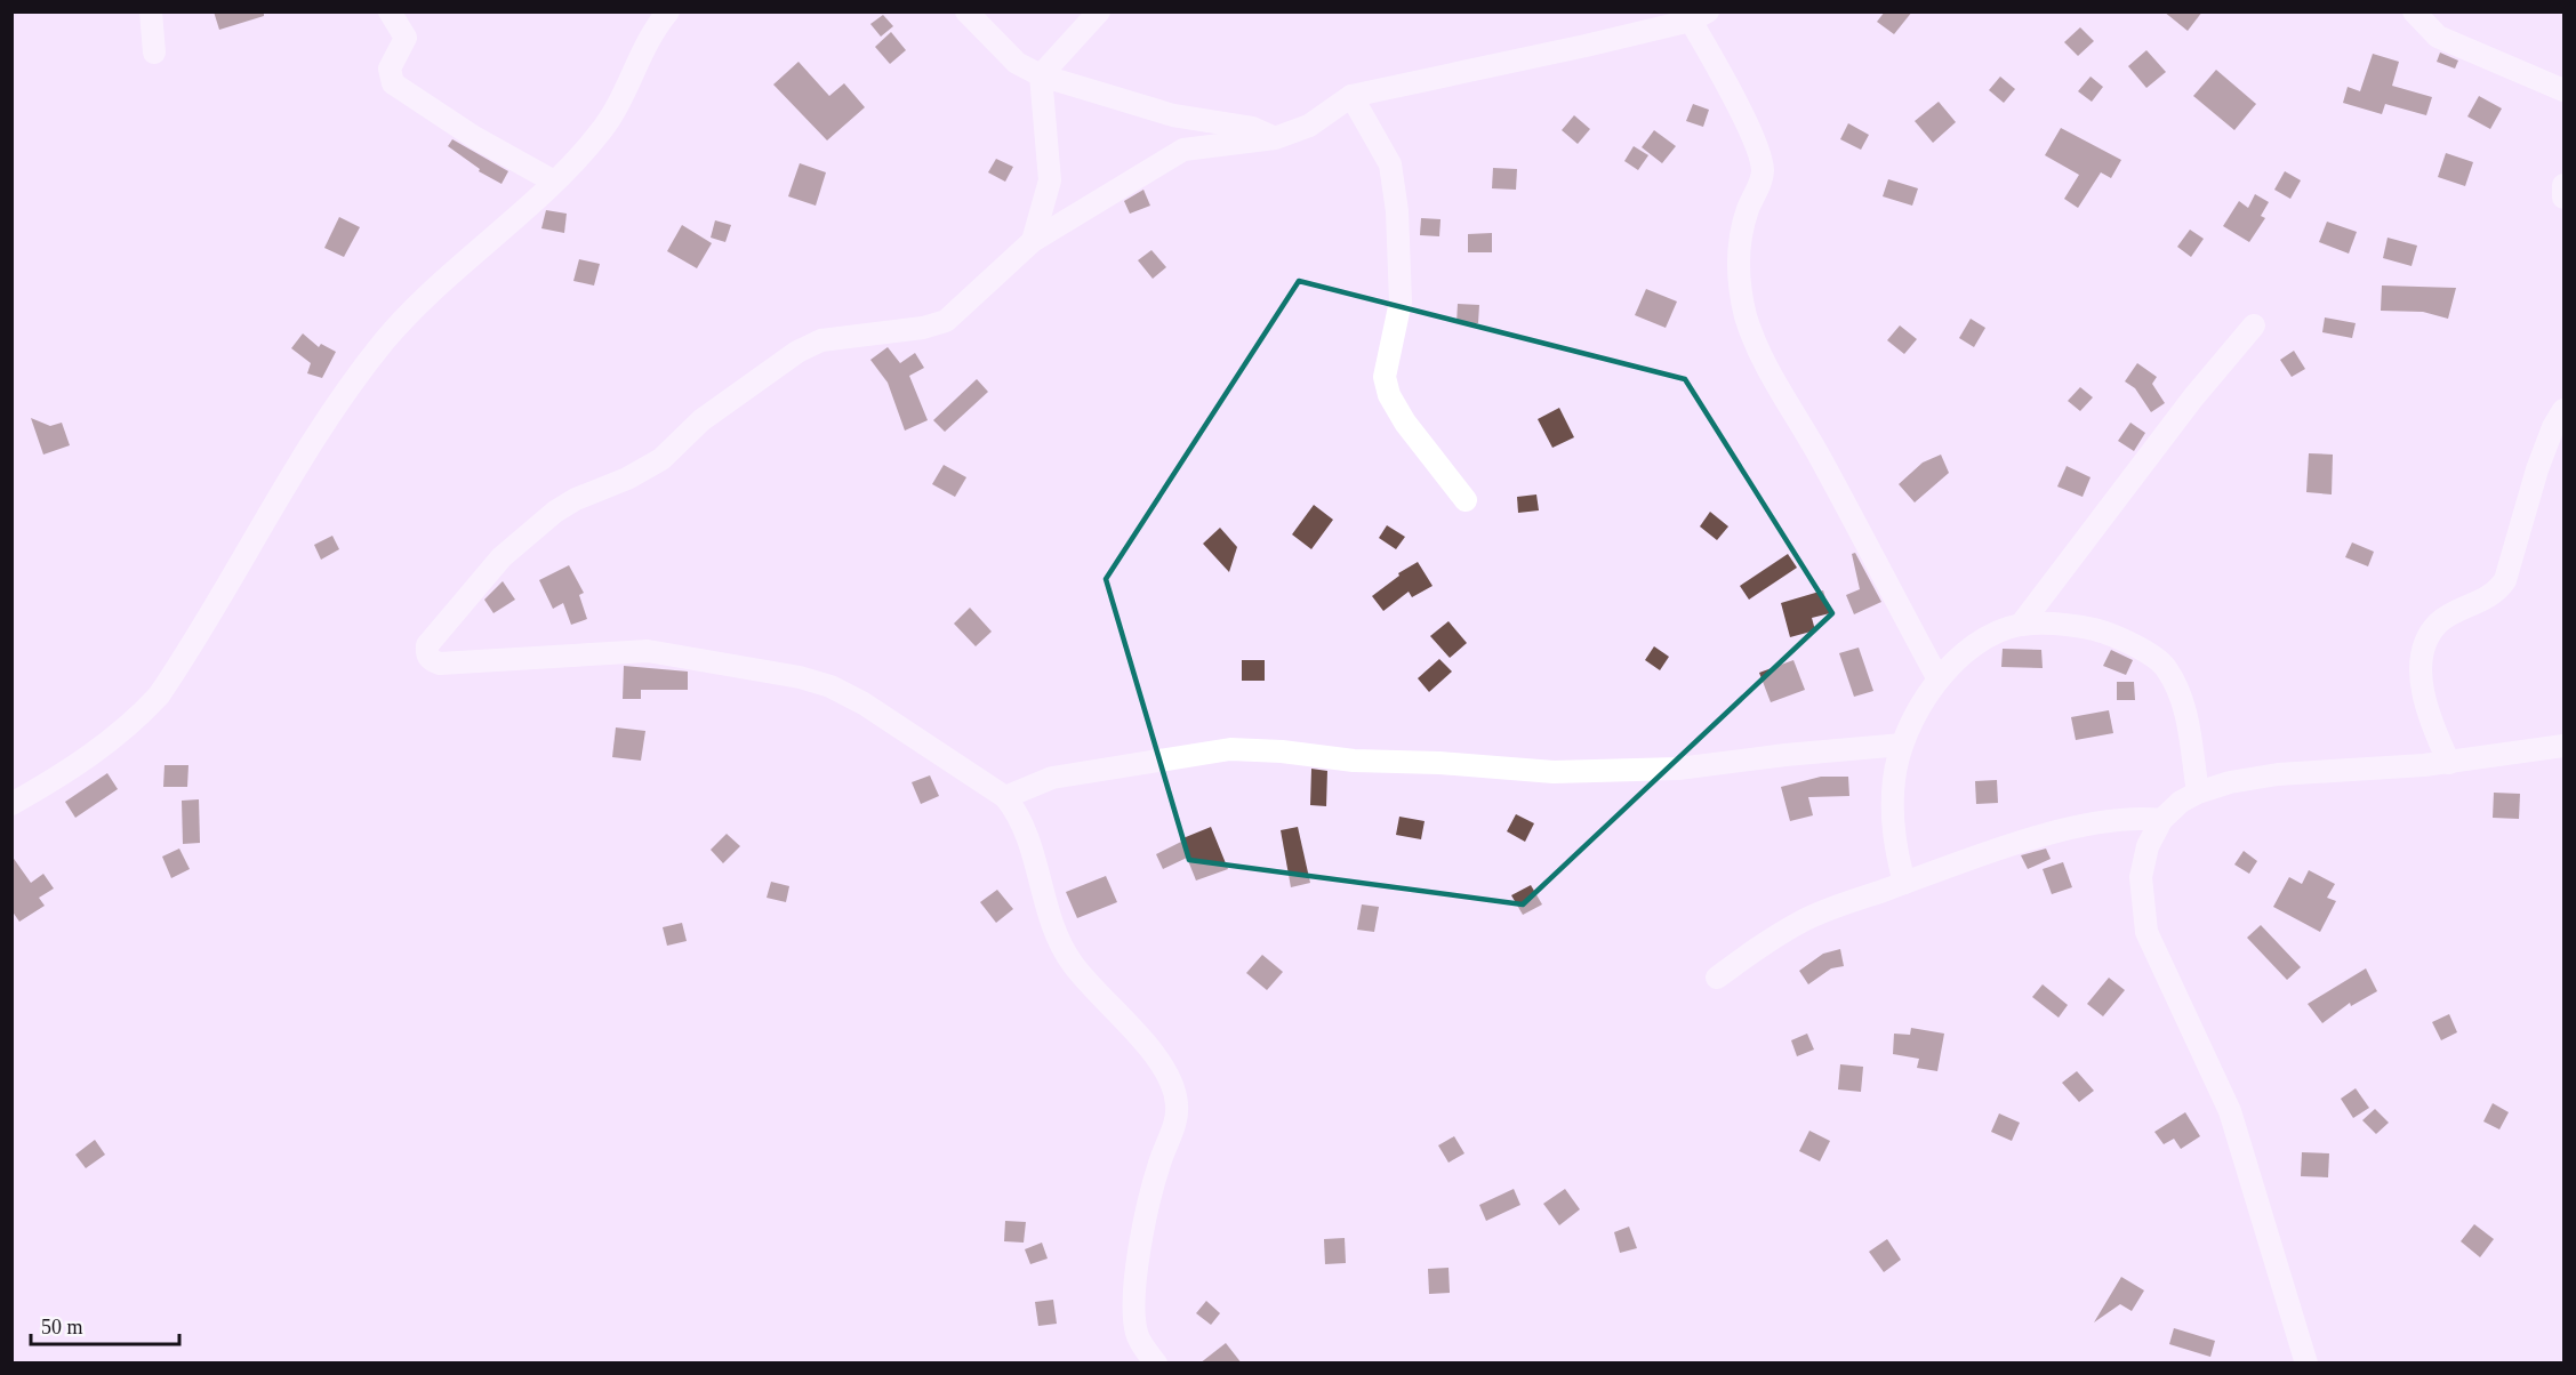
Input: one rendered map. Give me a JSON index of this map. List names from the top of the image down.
{
  "scale_bar": "50 m"
}
